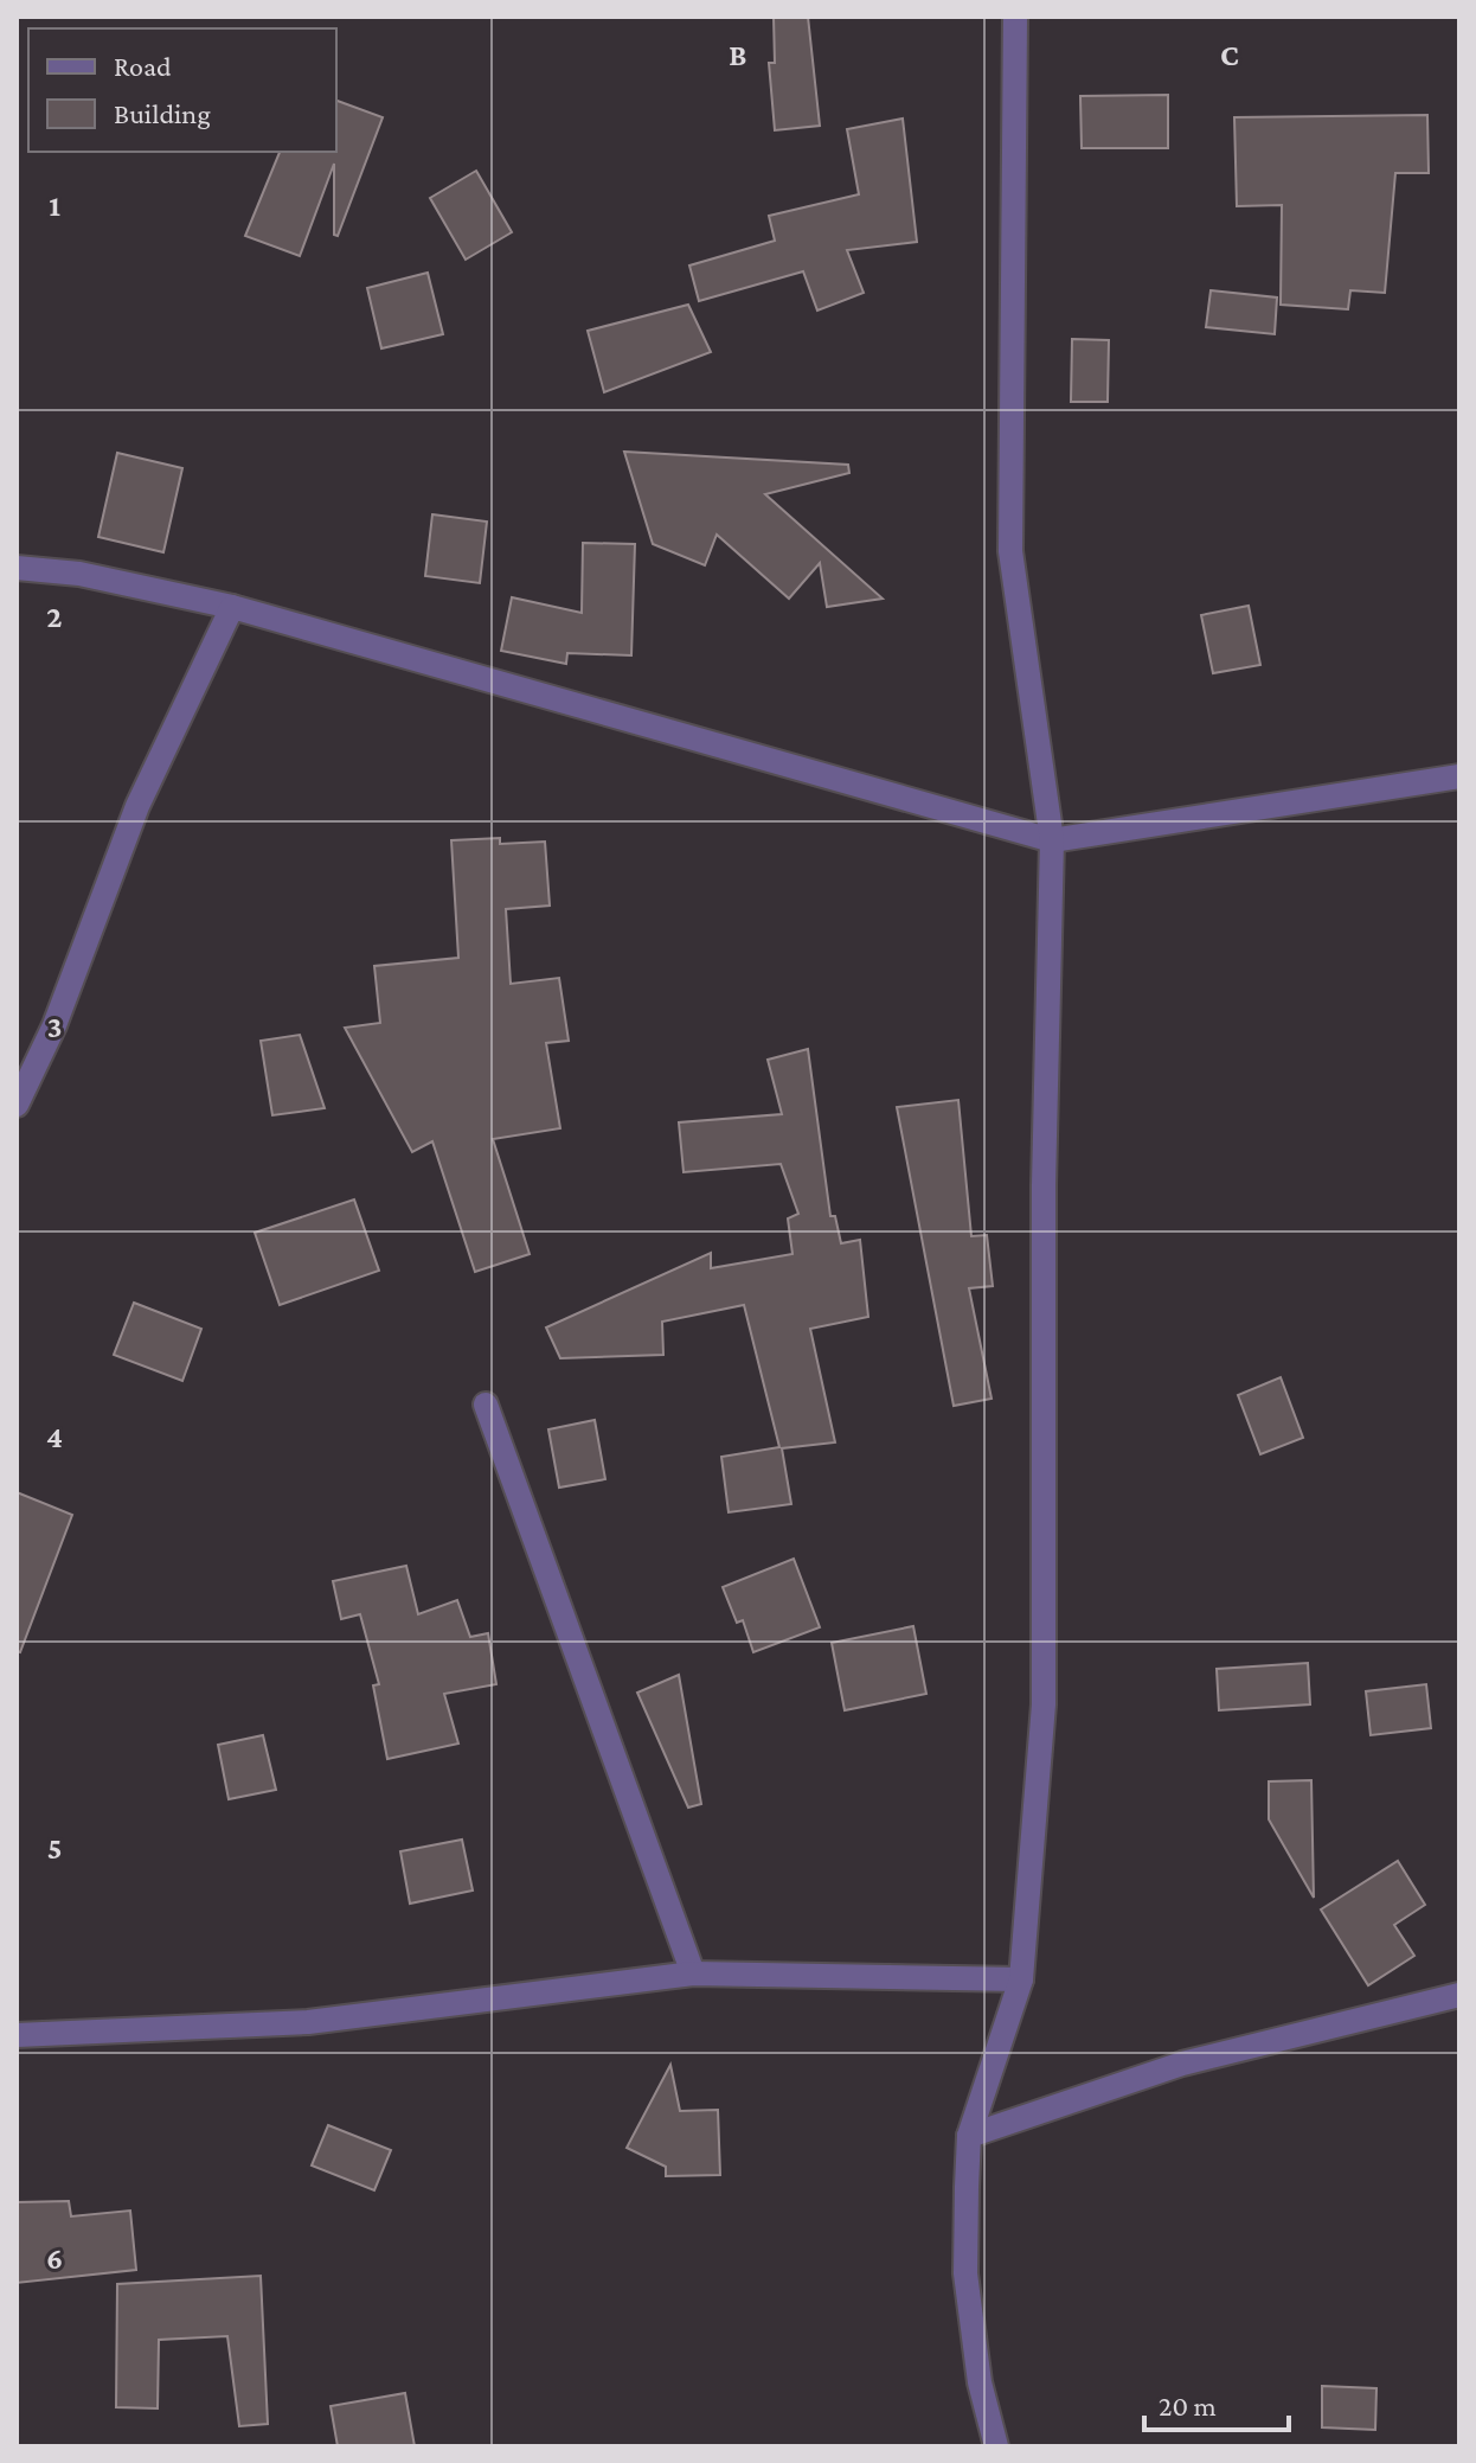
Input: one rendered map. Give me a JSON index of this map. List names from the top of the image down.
{
  "legend": ["Road", "Building"],
  "scale_bar": "20 m",
  "grid": {
    "columns": ["B", "C"],
    "rows": [
      "1",
      "2",
      "3",
      "4",
      "5",
      "6"
    ]
  }
}
